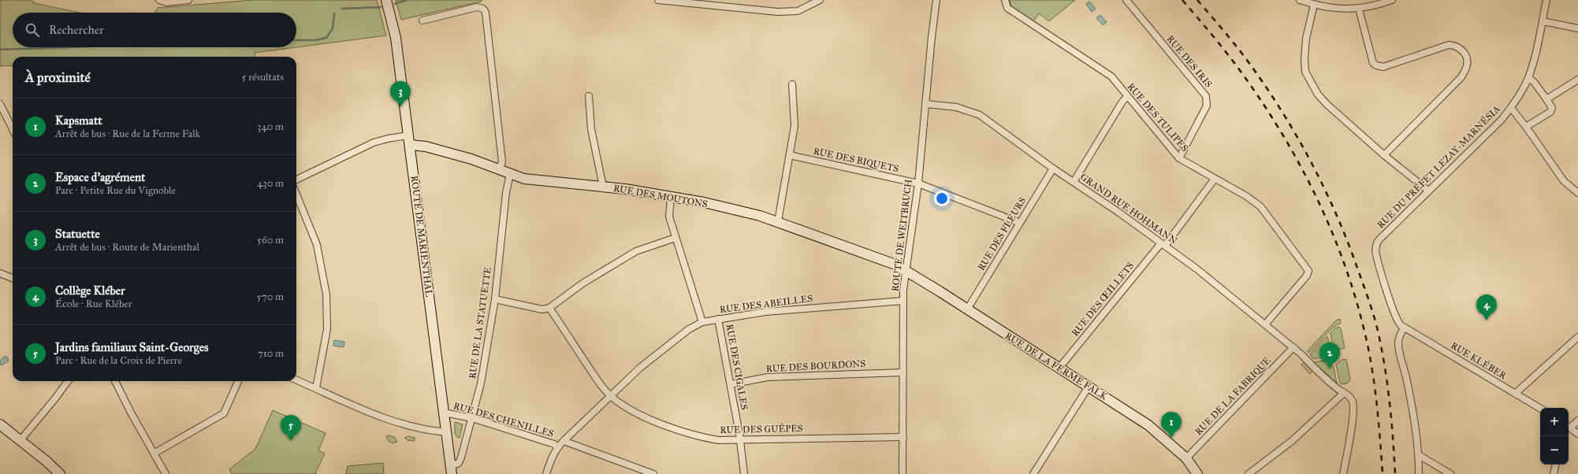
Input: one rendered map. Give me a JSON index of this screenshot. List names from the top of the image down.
{
  "streets": {
    "street": [
      "RUE DES IRIS",
      "RUE DES TULIPES",
      "RUE DES BIQUETS",
      "RUE DU PRÉFET LEZAY-MARNÉSIA",
      "RUE DES MOUTONS",
      "GRAND RUE HOHMANN",
      "RUE DES FLEURS",
      "ROUTE DE WEITBRUCH",
      "ROUTE DE MARIENTHAL",
      "RUE DES ŒILLETS",
      "RUE DES ABEILLES",
      "RUE DE LA STATUETTE",
      "RUE KLÉBER",
      "RUE DES BOURDONS",
      "RUE DE LA FERME FALK",
      "RUE DES CIGALES",
      "RUE DE LA FABRIQUE",
      "RUE DES CHENILLES",
      "RUE DES GUÊPES"
    ]
  },
  "crossings": [
    ["RUE DES IRIS", "RUE DES TULIPES"],
    ["RUE DES TULIPES", "GRAND RUE HOHMANN"],
    ["RUE DES TULIPES", "RUE DES ŒILLETS"],
    ["RUE DES BIQUETS", "RUE DES FLEURS"],
    ["RUE DES BIQUETS", "ROUTE DE WEITBRUCH"],
    ["RUE DU PRÉFET LEZAY-MARNÉSIA", "RUE KLÉBER"],
    ["RUE DES MOUTONS", "ROUTE DE WEITBRUCH"],
    ["RUE DES MOUTONS", "ROUTE DE MARIENTHAL"],
    ["RUE DES MOUTONS", "RUE DE LA STATUETTE"],
    ["RUE DES MOUTONS", "RUE DE LA FERME FALK"],
    ["GRAND RUE HOHMANN", "RUE DES FLEURS"],
    ["GRAND RUE HOHMANN", "ROUTE DE WEITBRUCH"],
    ["GRAND RUE HOHMANN", "RUE DES ŒILLETS"],
    ["GRAND RUE HOHMANN", "RUE DE LA FABRIQUE"],
    ["RUE DES FLEURS", "RUE DE LA FERME FALK"],
    ["ROUTE DE WEITBRUCH", "RUE DES ABEILLES"],
    ["ROUTE DE WEITBRUCH", "RUE DES BOURDONS"],
    ["ROUTE DE WEITBRUCH", "RUE DE LA FERME FALK"],
    ["ROUTE DE WEITBRUCH", "RUE DES GUÊPES"],
    ["ROUTE DE MARIENTHAL", "RUE DE LA STATUETTE"],
    ["ROUTE DE MARIENTHAL", "RUE DES CHENILLES"],
    ["RUE DES ŒILLETS", "RUE DE LA FERME FALK"],
    ["RUE DES ABEILLES", "RUE DES CIGALES"],
    ["RUE DES ABEILLES", "RUE DES CHENILLES"],
    ["RUE DES ABEILLES", "RUE DES GUÊPES"],
    ["RUE DE LA STATUETTE", "RUE DES CHENILLES"],
    ["RUE DES BOURDONS", "RUE DES CIGALES"],
    ["RUE DE LA FERME FALK", "RUE DE LA FABRIQUE"],
    ["RUE DES CIGALES", "RUE DES GUÊPES"]
  ],
  "page": {
    "search": "Rechercher",
    "heading": ["À proximité", "5 résultats"],
    "pins": [
      "3",
      "4",
      "2",
      "1",
      "5"
    ],
    "list": [
      {
        "mark": "1",
        "name": "Kapsmatt",
        "note": "Arrêt de bus · Rue de la Ferme Falk",
        "value": "340 m"
      },
      {
        "mark": "2",
        "name": "Espace d'agrément",
        "note": "Parc · Petite Rue du Vignoble",
        "value": "430 m"
      },
      {
        "mark": "3",
        "name": "Statuette",
        "note": "Arrêt de bus · Route de Marienthal",
        "value": "560 m"
      },
      {
        "mark": "4",
        "name": "Collège Kléber",
        "note": "École · Rue Kléber",
        "value": "570 m"
      },
      {
        "mark": "5",
        "name": "Jardins familiaux Saint-Georges",
        "note": "Parc · Rue de la Croix de Pierre",
        "value": "710 m"
      }
    ],
    "map_buttons": ["+", "−"]
  }
}
